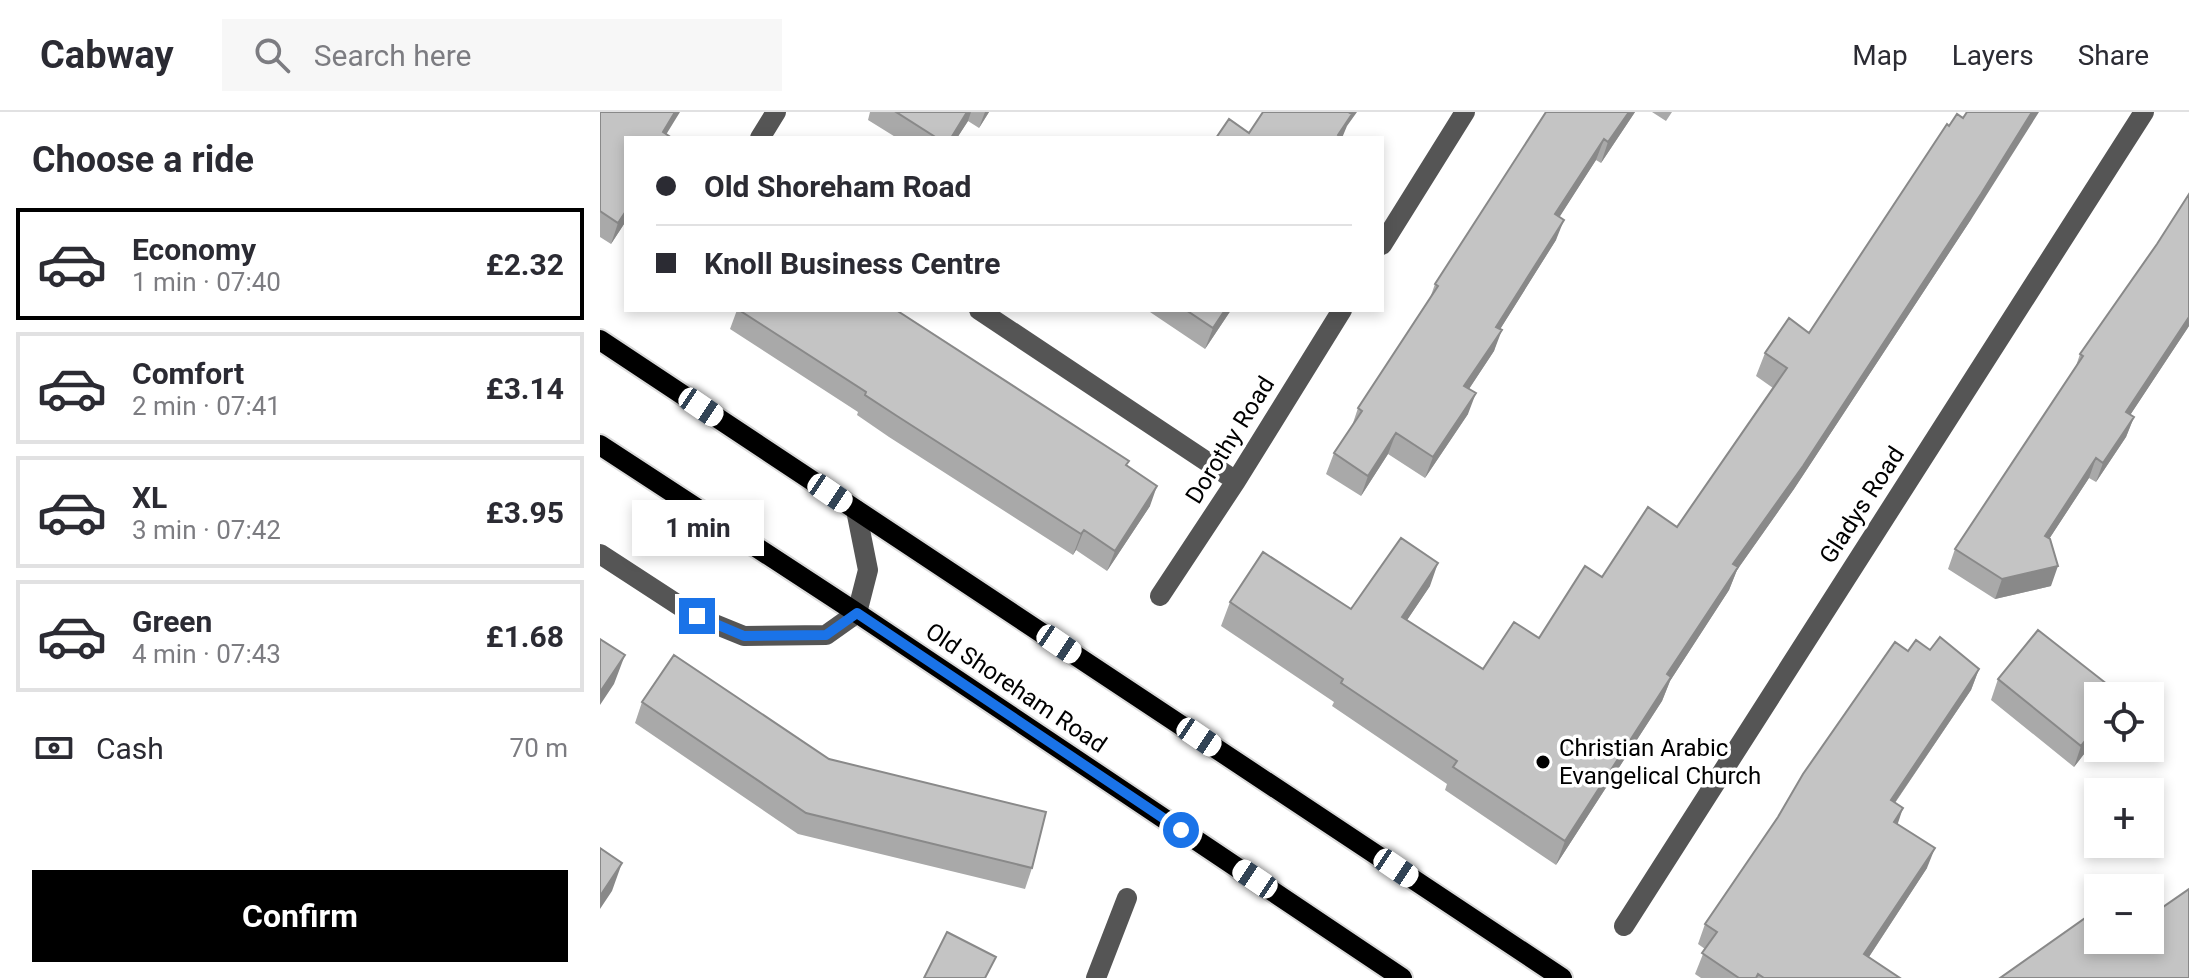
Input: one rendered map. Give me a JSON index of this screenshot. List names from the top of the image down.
{
  "streets": {
    "main road": ["Old Shoreham Road"],
    "street": ["Dorothy Road", "Gladys Road"]
  },
  "places": ["Christian Arabic Evangelical Church"],
  "page": {
    "header": "Cabway",
    "search": "Search here",
    "nav": ["Map", "Layers", "Share"],
    "heading": "Choose a ride",
    "banner": ["Old Shoreham Road", "Knoll Business Centre"],
    "list": [
      {
        "name": "Economy",
        "note": "1 min · 07:40",
        "value": "£2.32"
      },
      {
        "name": "Comfort",
        "note": "2 min · 07:41",
        "value": "£3.14"
      },
      {
        "name": "XL",
        "note": "3 min · 07:42",
        "value": "£3.95"
      },
      {
        "name": "Green",
        "note": "4 min · 07:43",
        "value": "£1.68"
      }
    ],
    "bubble": "1 min",
    "map_buttons": ["+", "−"],
    "pay": ["Cash", "70 m"],
    "buttons": "Confirm"
  }
}
